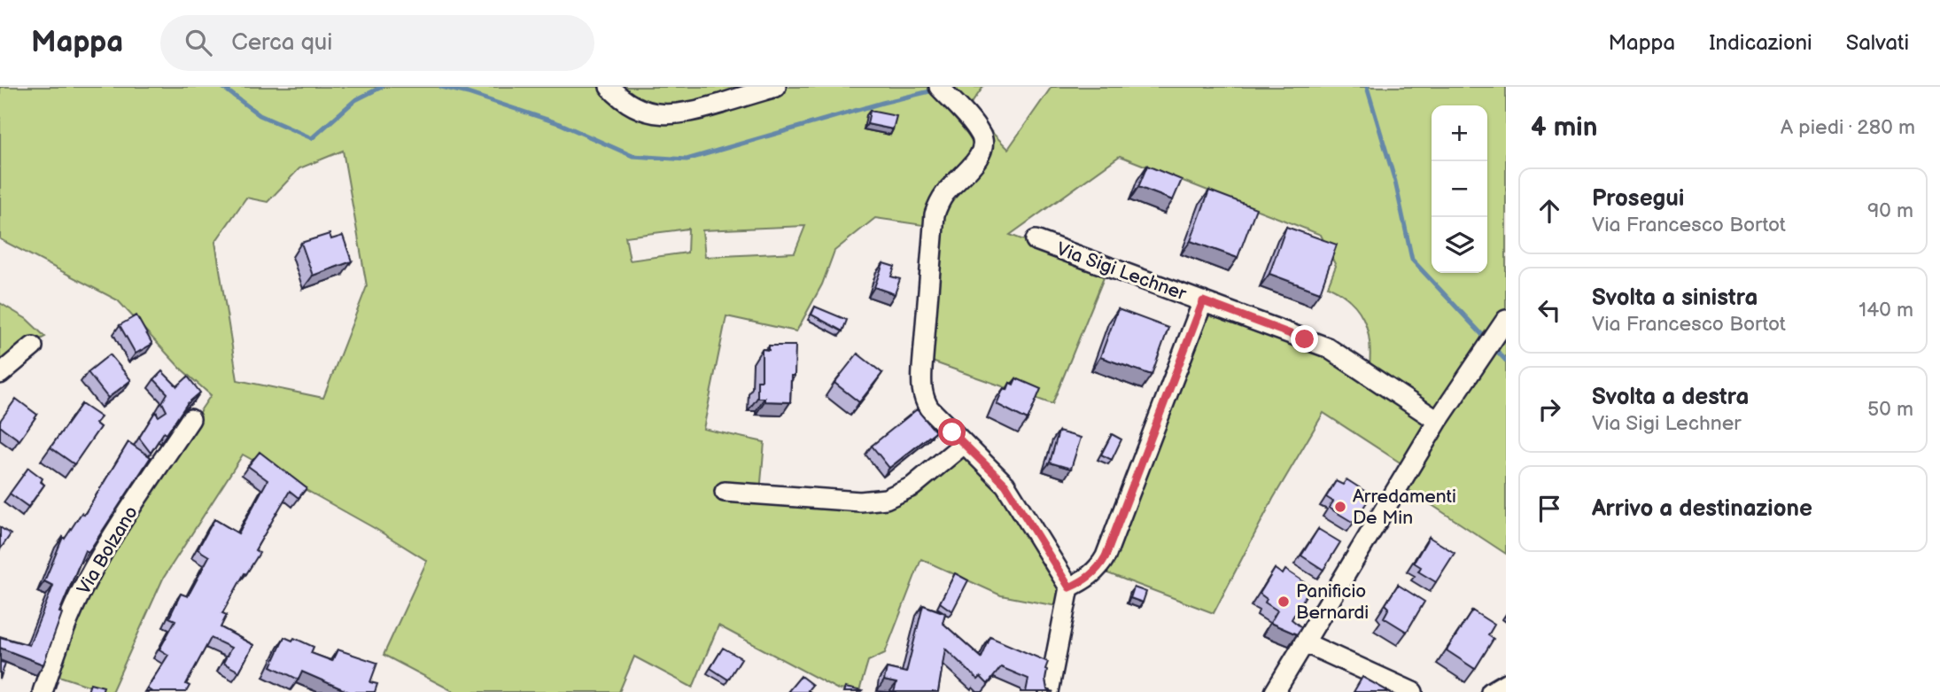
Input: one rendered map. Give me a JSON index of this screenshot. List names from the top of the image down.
{
  "streets": {
    "street": ["Via Sigi Lechner", "Via Bolzano"]
  },
  "places": ["Arredamenti De Min", "Panificio Bernardi"],
  "page": {
    "header": "Mappa",
    "search": "Cerca qui",
    "nav": ["Mappa", "Indicazioni", "Salvati"],
    "heading": ["4 min", "A piedi · 280 m"],
    "map_buttons": ["+", "−"],
    "list": [
      ["Prosegui", "Via Francesco Bortot", "90 m"],
      ["Svolta a sinistra", "Via Francesco Bortot", "140 m"],
      ["Svolta a destra", "Via Sigi Lechner", "50 m"],
      "Arrivo a destinazione"
    ]
  }
}
